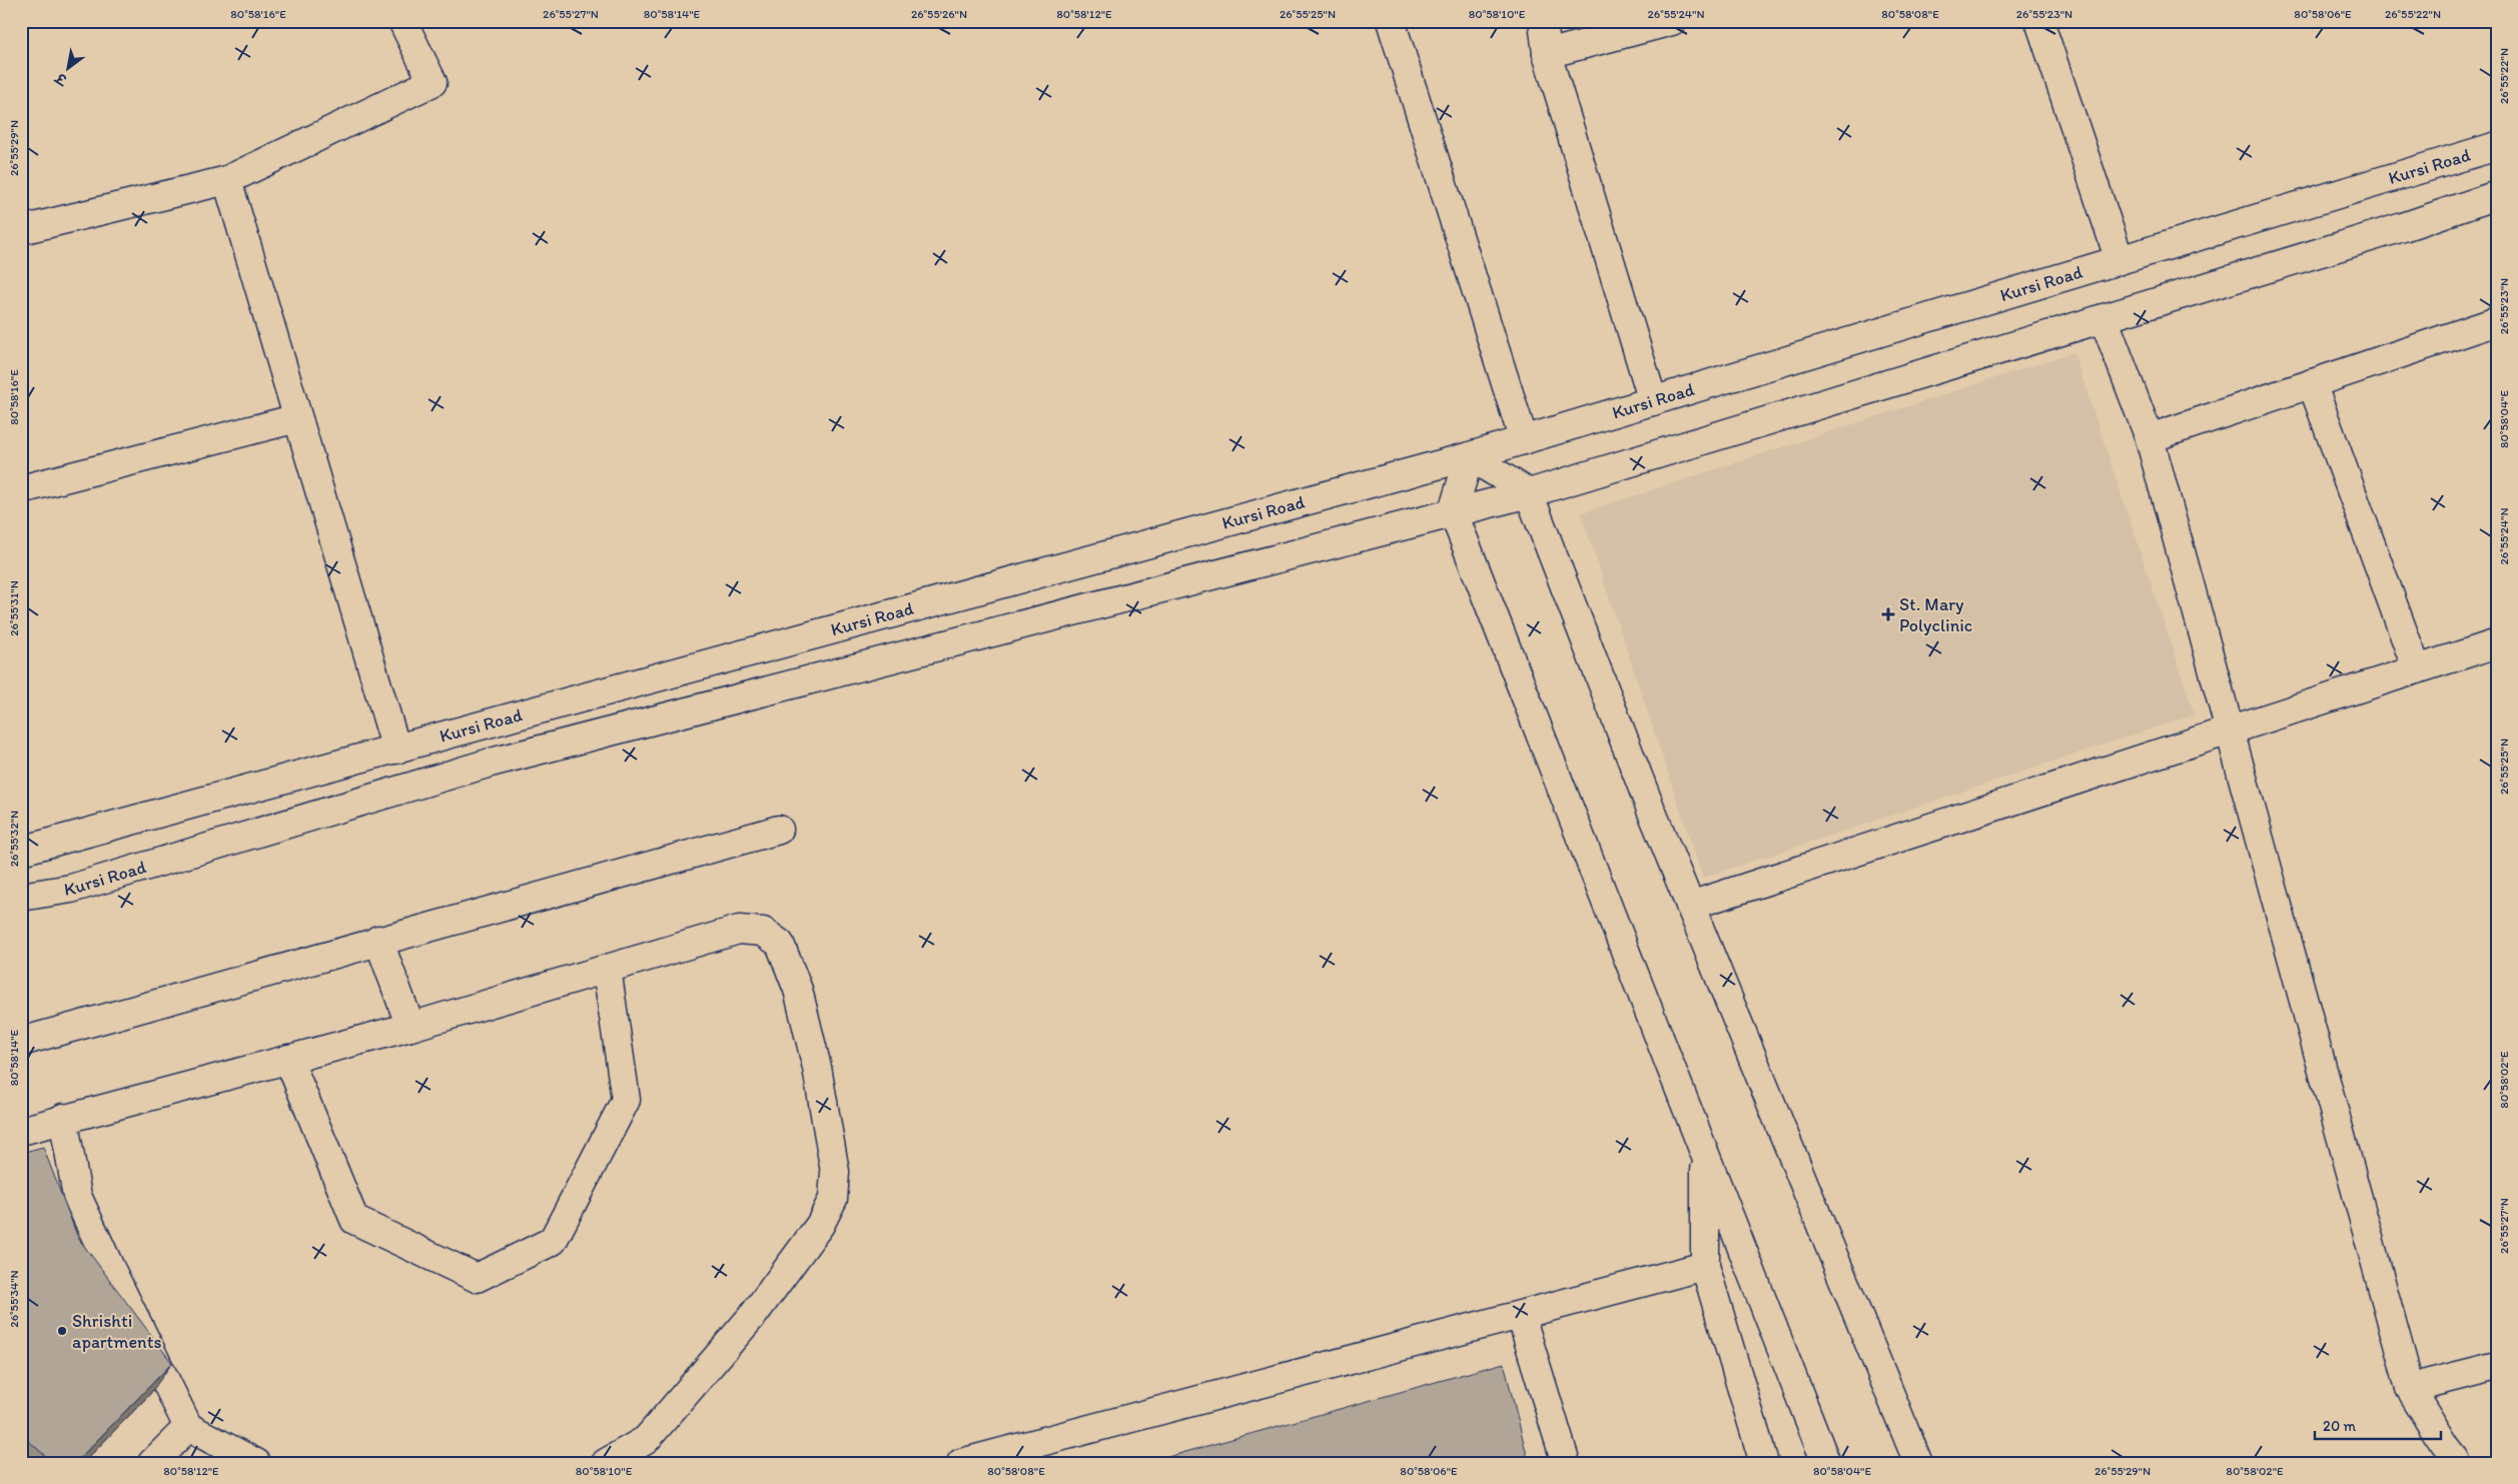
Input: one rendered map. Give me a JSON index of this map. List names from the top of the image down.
{
  "streets": {
    "street": ["Kursi Road"]
  },
  "places": {
    "health": ["St. Mary Polyclinic"],
    "other": ["Shrishti apartments"]
  },
  "scale_bar": "20 m",
  "north": "bottom left",
  "coordinates": [
    "80°58'16\"E",
    "26°55'27\"N",
    "80°58'14\"E",
    "26°55'26\"N",
    "80°58'12\"E",
    "26°55'25\"N",
    "80°58'10\"E",
    "26°55'24\"N",
    "80°58'08\"E",
    "26°55'23\"N",
    "80°58'06\"E",
    "26°55'22\"N",
    "26°55'29\"N",
    "80°58'04\"E",
    "26°55'31\"N",
    "26°55'32\"N",
    "80°58'02\"E",
    "26°55'34\"N"
  ]
}
